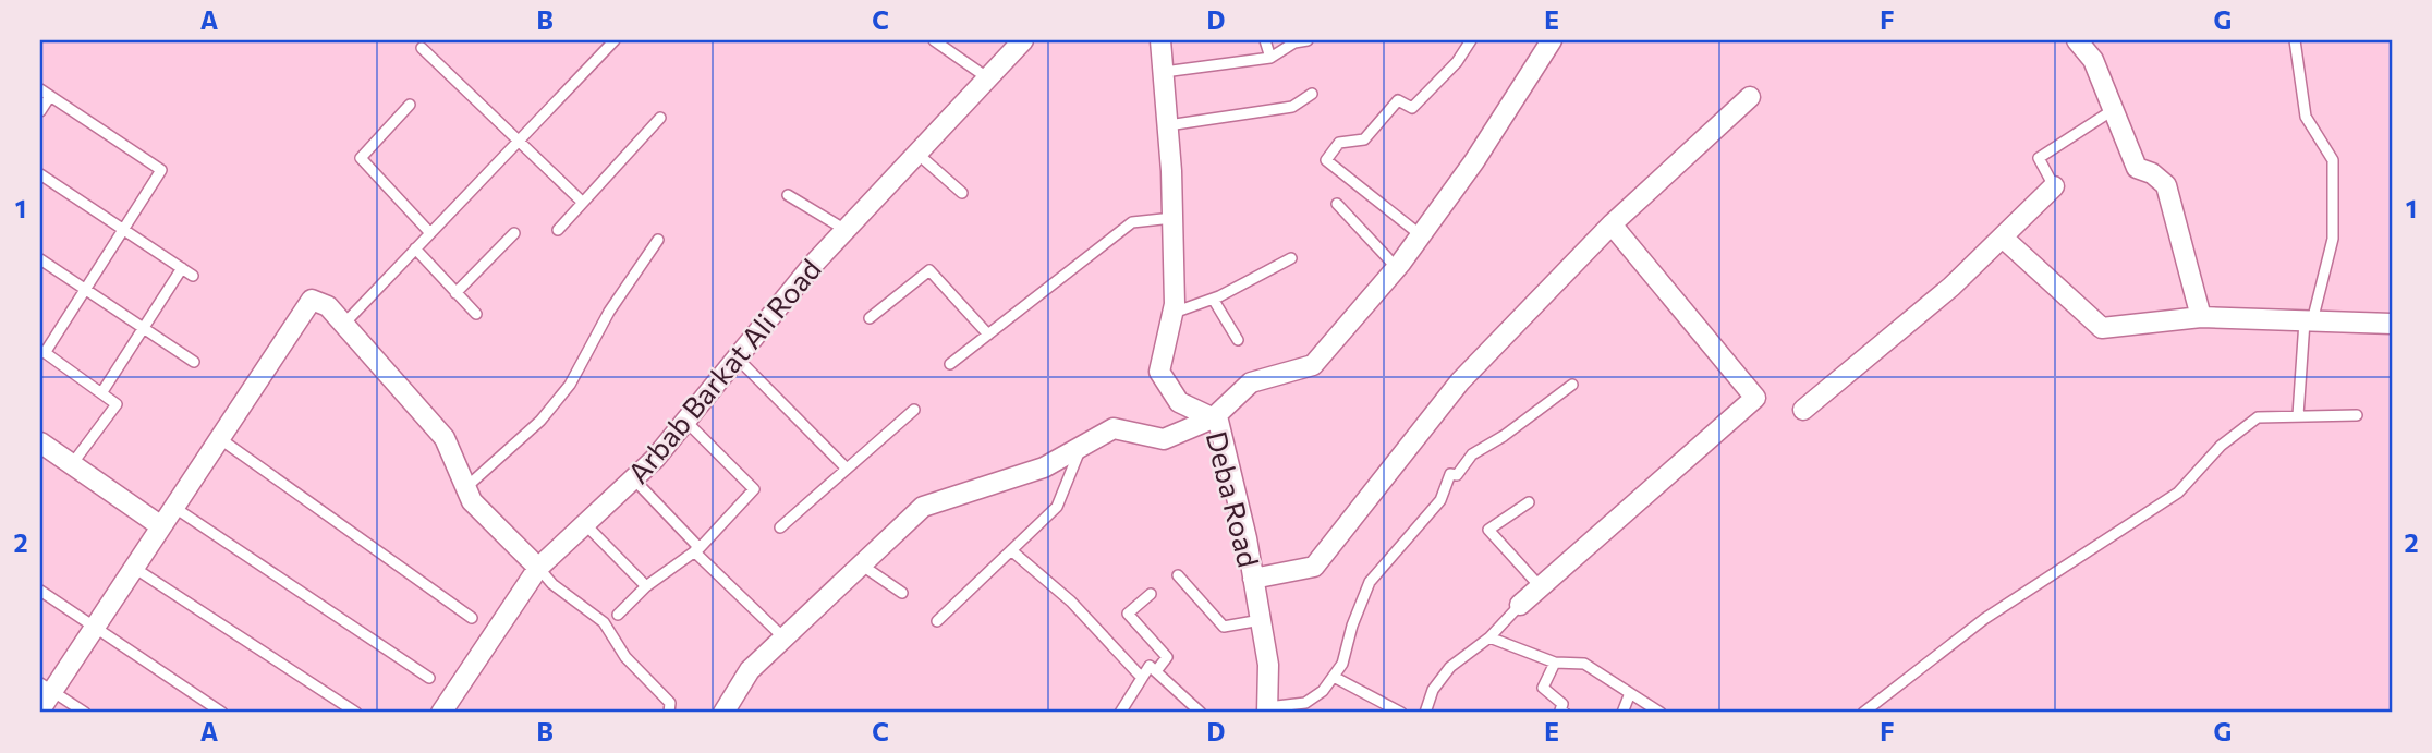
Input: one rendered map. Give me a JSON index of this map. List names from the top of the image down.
{
  "streets": {
    "street": ["Arbab Barkat Ali Road", "Deba Road"]
  },
  "grid": {
    "columns": [
      "A",
      "B",
      "C",
      "D",
      "E",
      "F",
      "G"
    ],
    "rows": ["1", "2"]
  }
}
